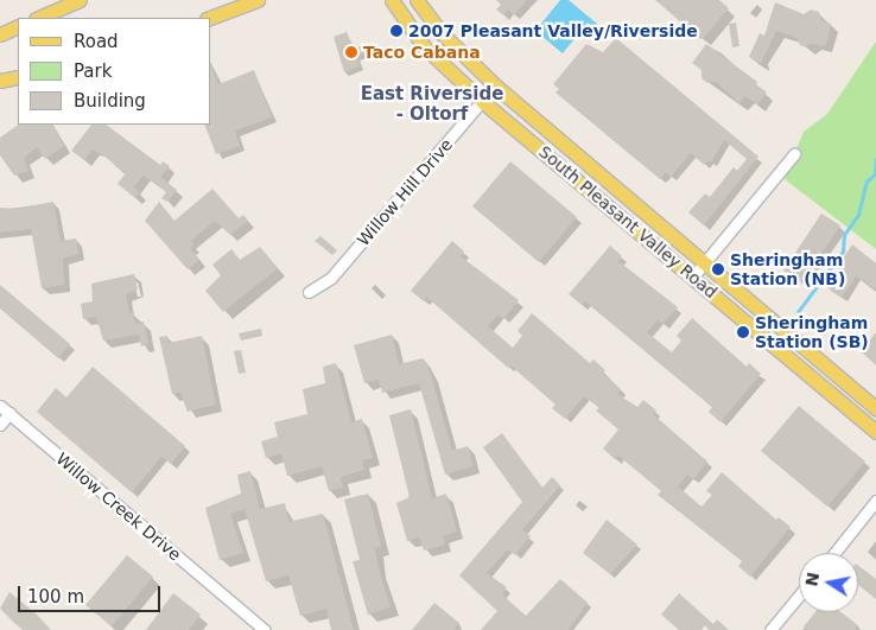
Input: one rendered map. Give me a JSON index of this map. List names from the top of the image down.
{
  "streets": {
    "main road": ["South Pleasant Valley Road"],
    "street": ["Willow Hill Drive", "Willow Creek Drive"]
  },
  "crossings": [
    ["Willow Hill Drive", "South Pleasant Valley Road"]
  ],
  "districts": ["East Riverside - Oltorf"],
  "places": [
    "2007 Pleasant Valley/Riverside",
    "Taco Cabana",
    "Sheringham Station (NB)",
    "Sheringham Station (SB)"
  ],
  "legend": ["Road", "Park", "Building"],
  "scale_bar": "100 m",
  "north": "left"
}
